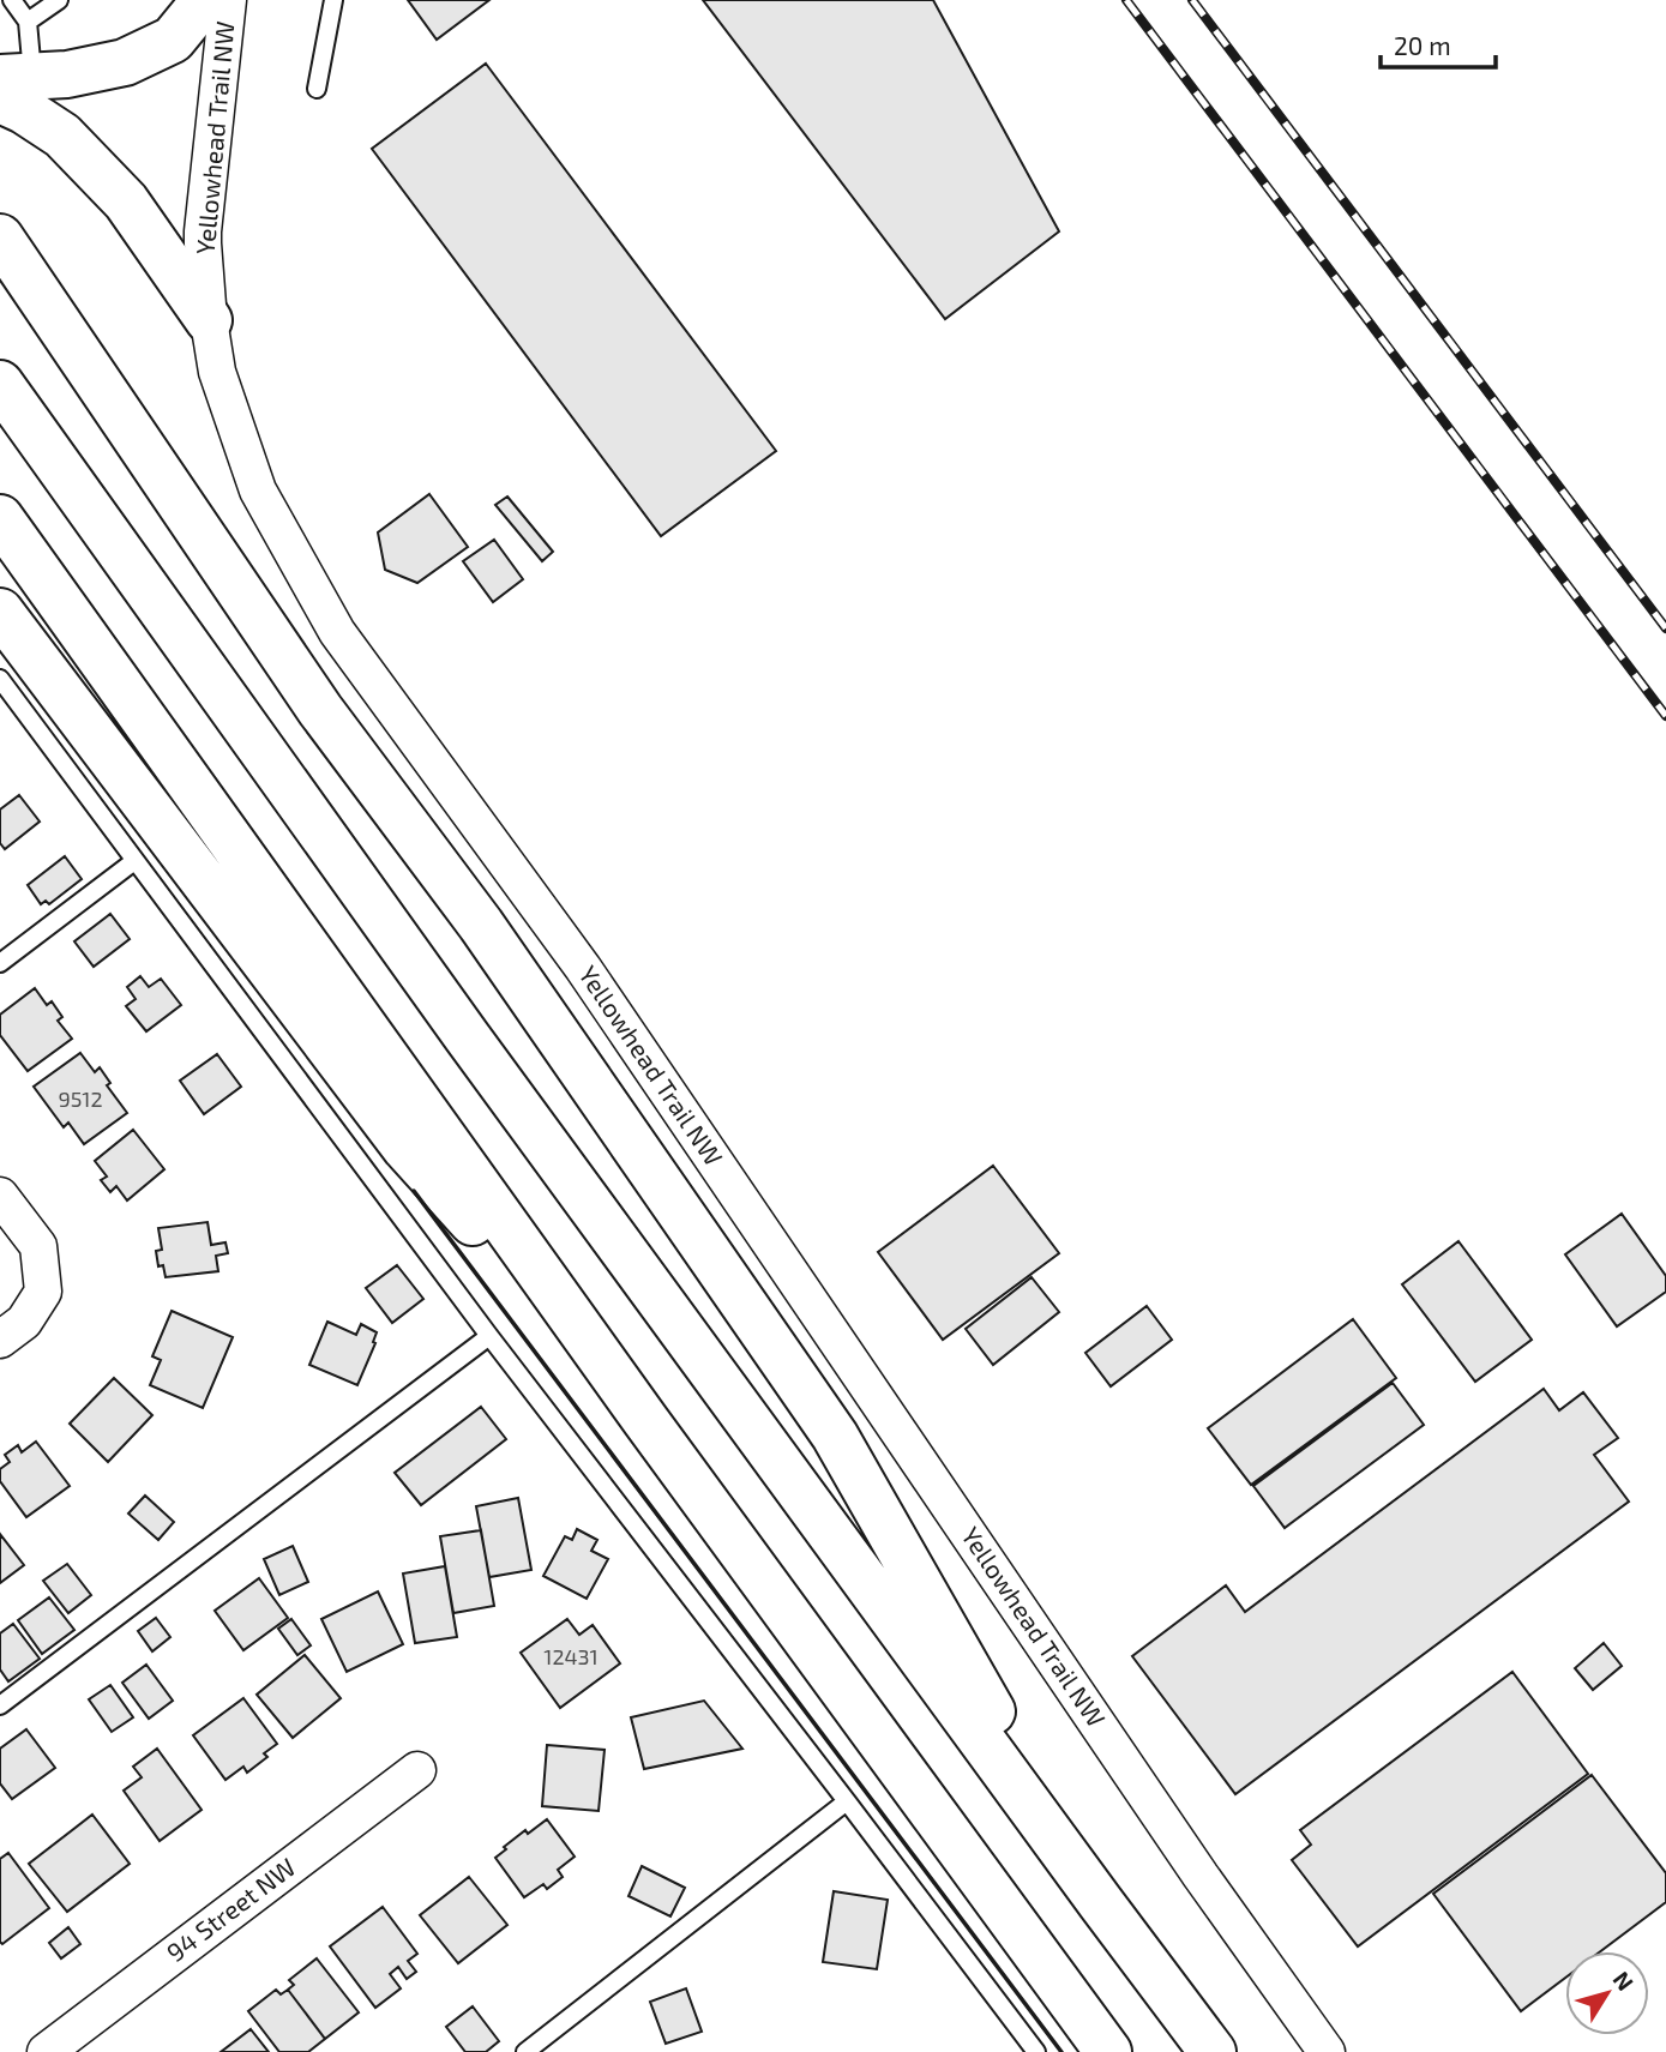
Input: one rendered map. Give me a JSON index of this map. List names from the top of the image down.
{
  "streets": {
    "street": ["Yellowhead Trail NW", "94 Street NW"]
  },
  "house_numbers": ["9512", "12431"],
  "scale_bar": "20 m",
  "north": "top right"
}
